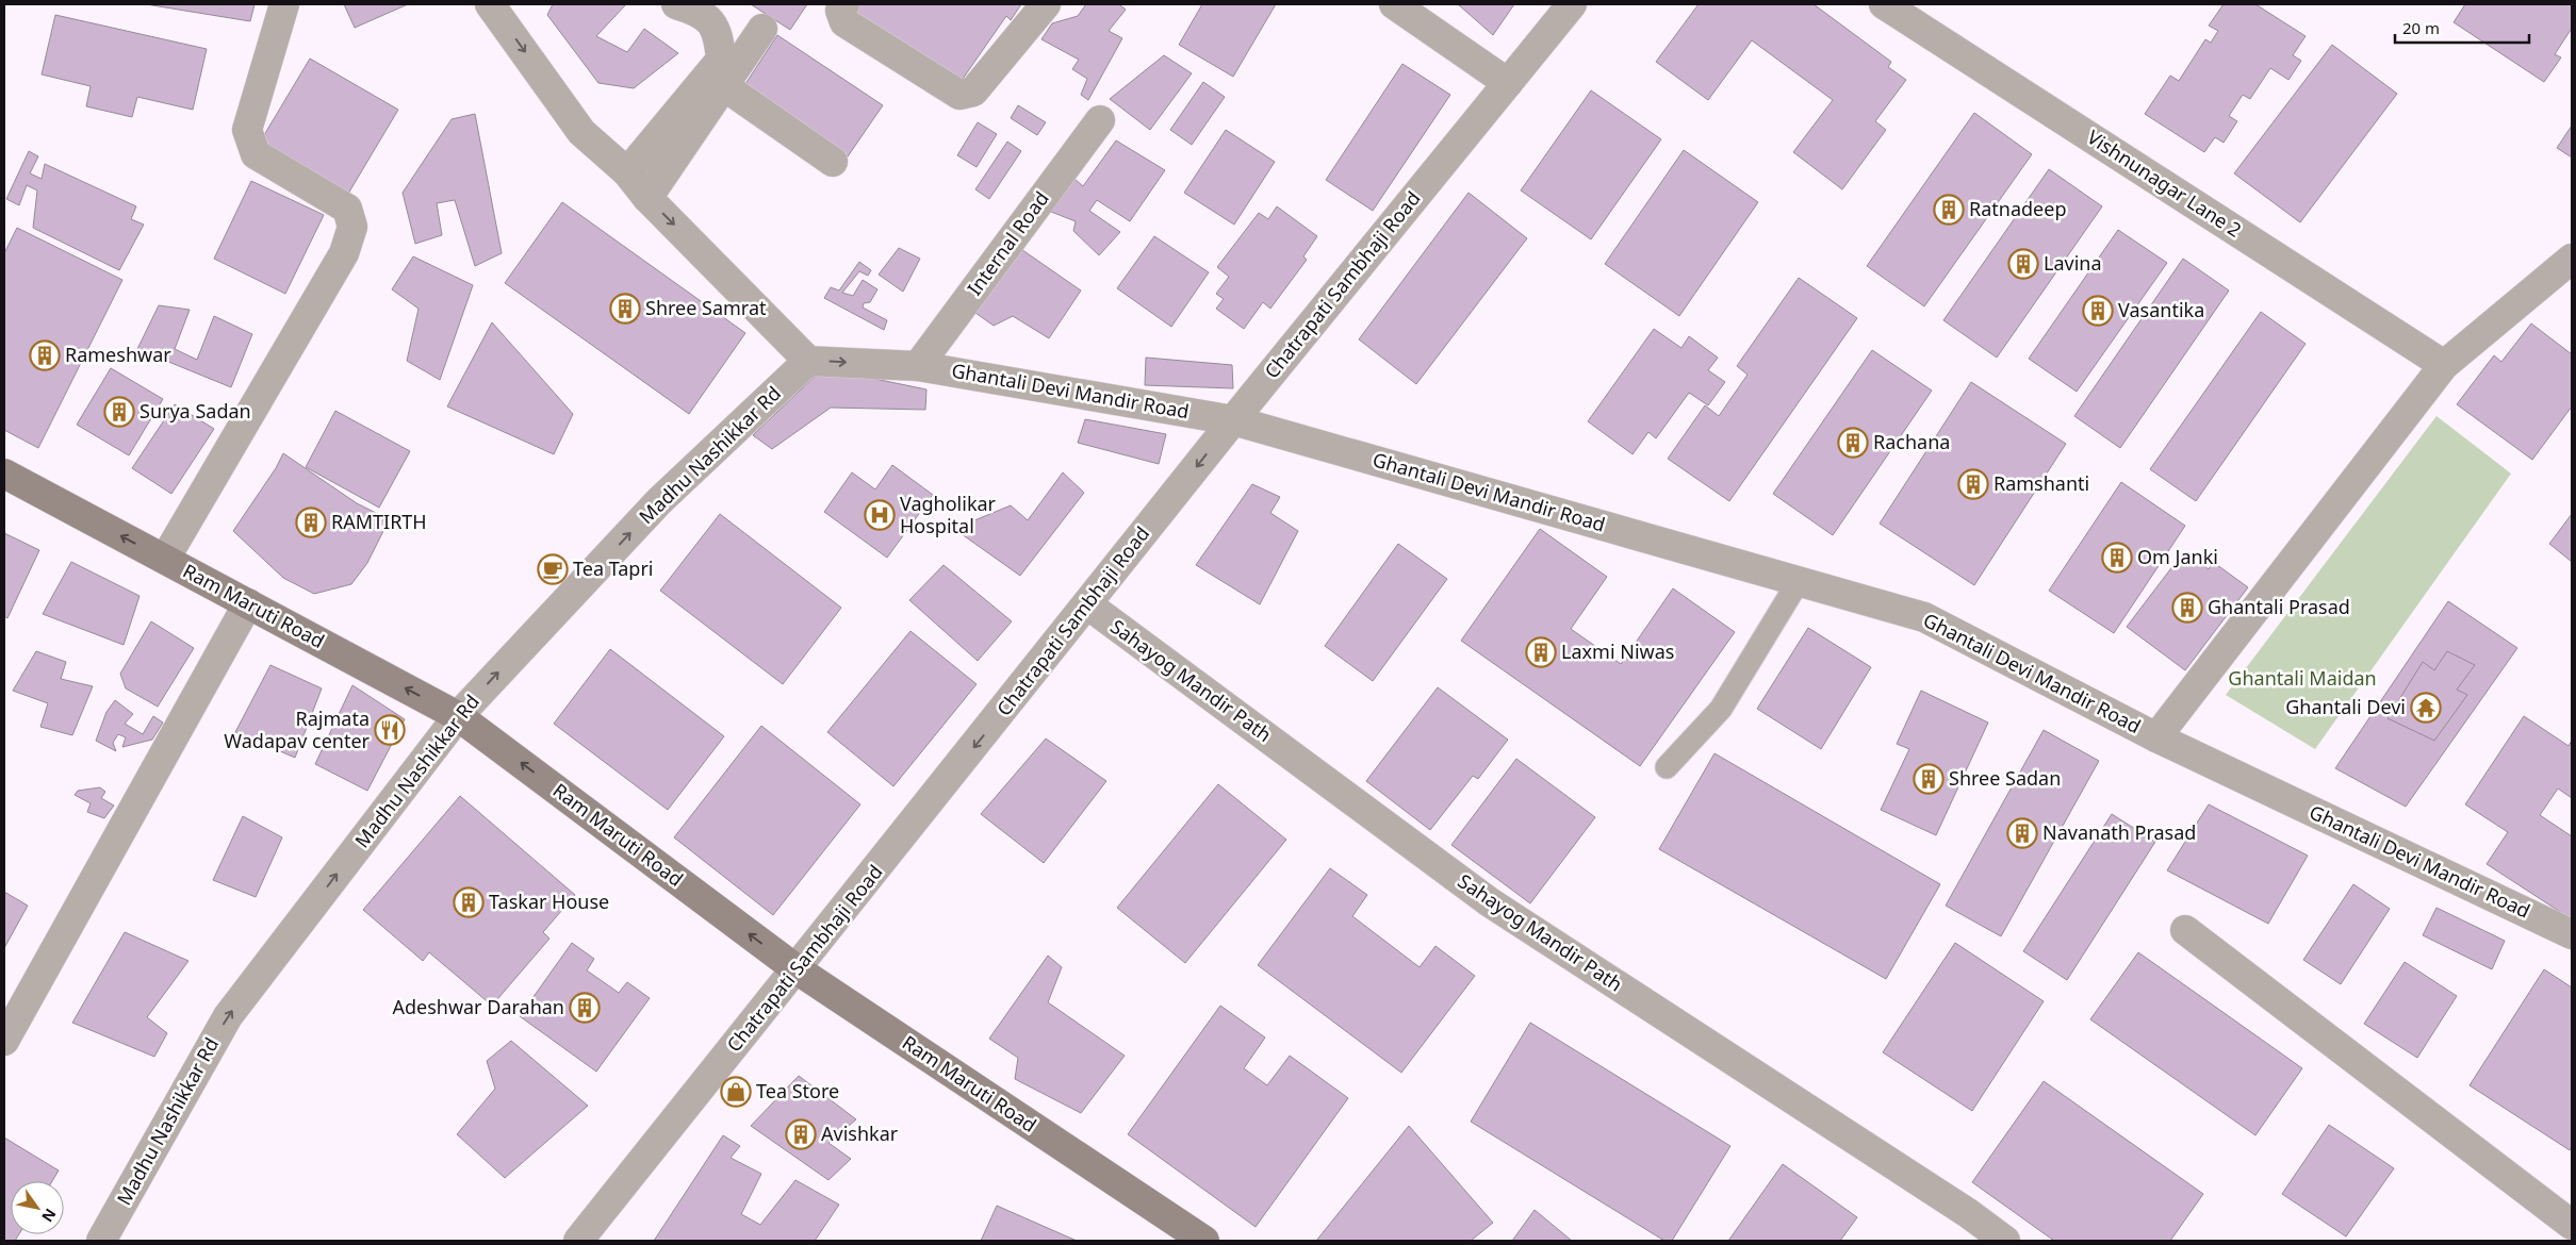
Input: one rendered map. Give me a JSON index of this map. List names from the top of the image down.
{
  "streets": {
    "street": [
      "Vishnunagar Lane 2",
      "Internal Road",
      "Chatrapati Sambhaji Road",
      "Ghantali Devi Mandir Road",
      "Madhu Nashikkar Rd",
      "Ram Maruti Road",
      "Sahayog Mandir Path"
    ]
  },
  "crossings": [
    ["Internal Road", "Ghantali Devi Mandir Road"],
    ["Chatrapati Sambhaji Road", "Ghantali Devi Mandir Road"],
    ["Chatrapati Sambhaji Road", "Ram Maruti Road"],
    ["Chatrapati Sambhaji Road", "Sahayog Mandir Path"],
    ["Ghantali Devi Mandir Road", "Madhu Nashikkar Rd"],
    ["Madhu Nashikkar Rd", "Ram Maruti Road"]
  ],
  "one_way": ["Chatrapati Sambhaji Road", "Ram Maruti Road"],
  "parks": ["Ghantali Maidan"],
  "places": {
    "building": [
      "Ratnadeep",
      "Lavina",
      "Shree Samrat",
      "Vasantika",
      "Rameshwar",
      "Surya Sadan",
      "Rachana",
      "Ramshanti",
      "RAMTIRTH",
      "Om Janki",
      "Ghantali Prasad",
      "Laxmi Niwas",
      "Shree Sadan",
      "Navanath Prasad",
      "Taskar House",
      "Adeshwar Darahan",
      "Avishkar"
    ],
    "hospital": ["Vagholikar Hospital"],
    "cafe": ["Tea Tapri"],
    "temple": ["Ghantali Devi"],
    "restaurant": ["Rajmata Wadapav center"],
    "shop": ["Tea Store"]
  },
  "scale_bar": "20 m",
  "north": "bottom right"
}
